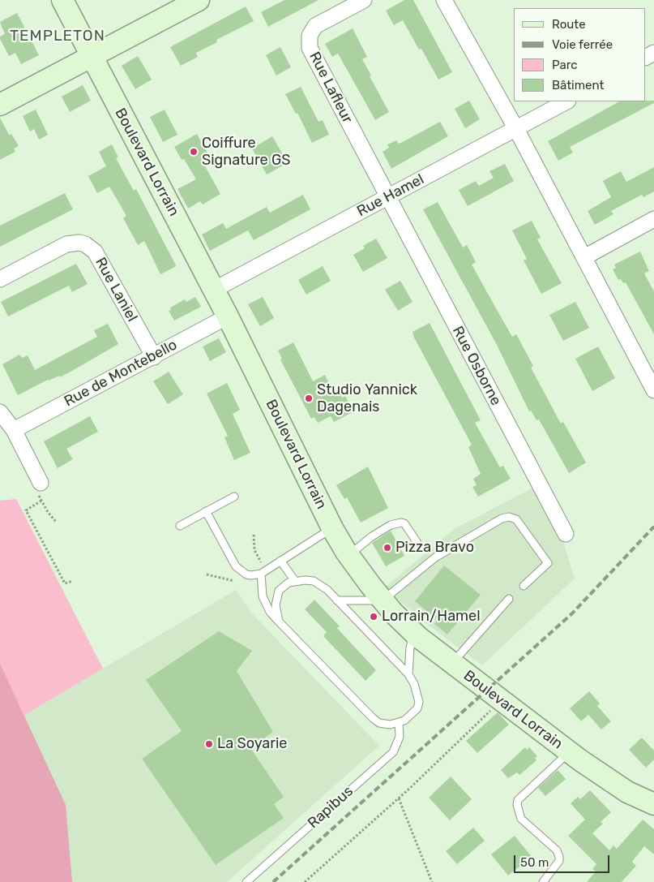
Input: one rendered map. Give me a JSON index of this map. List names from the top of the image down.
{
  "streets": {
    "main road": ["Boulevard Lorrain"],
    "street": [
      "Rue Lafleur",
      "Rue Hamel",
      "Rue Laniel",
      "Rue Osborne",
      "Rue de Montebello"
    ],
    "lane": ["Rapibus"]
  },
  "crossings": [
    ["Rue Lafleur", "Rue Hamel"],
    ["Rue Lafleur", "Rue Osborne"],
    ["Boulevard Lorrain", "Rue Hamel"],
    ["Boulevard Lorrain", "Rue de Montebello"],
    ["Rue Hamel", "Rue Osborne"],
    ["Rue Laniel", "Rue de Montebello"]
  ],
  "districts": ["TEMPLETON"],
  "places": [
    "Coiffure Signature GS",
    "Studio Yannick Dagenais",
    "Pizza Bravo",
    "Lorrain/Hamel",
    "La Soyarie"
  ],
  "legend": [
    "Route",
    "Voie ferrée",
    "Parc",
    "Bâtiment"
  ],
  "scale_bar": "50 m"
}
